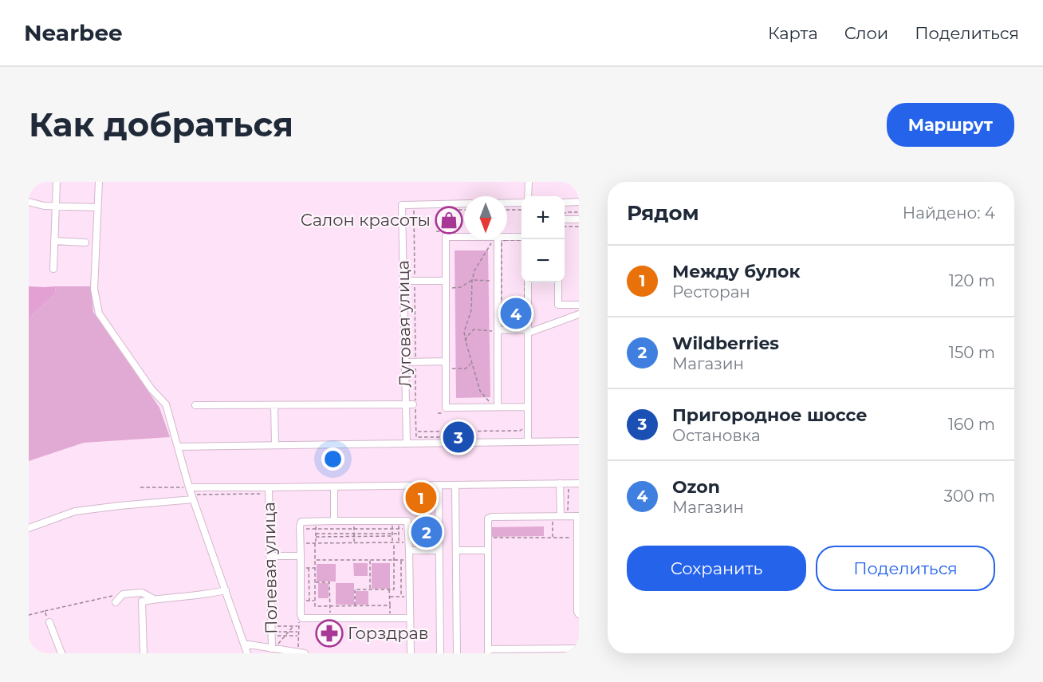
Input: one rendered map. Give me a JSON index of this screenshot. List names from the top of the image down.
{
  "streets": {
    "street": ["Луговая улица", "Полевая улица"]
  },
  "places": {
    "shop": ["Салон красоты"],
    "pharmacy": ["Горздрав"]
  },
  "north": "bottom",
  "page": {
    "header": "Nearbee",
    "nav": ["Карта", "Слои", "Поделиться"],
    "buttons": [
      "Маршрут",
      ["Сохранить", "Поделиться"]
    ],
    "title": "Как добраться",
    "heading": ["Рядом", "Найдено: 4"],
    "map_buttons": ["+", "−"],
    "list": [
      {
        "mark": "1",
        "name": "Между булок",
        "note": "Ресторан",
        "value": "120 m"
      },
      {
        "mark": "2",
        "name": "Wildberries",
        "note": "Магазин",
        "value": "150 m"
      },
      {
        "mark": "3",
        "name": "Пригородное шоссе",
        "note": "Остановка",
        "value": "160 m"
      },
      {
        "mark": "4",
        "name": "Ozon",
        "note": "Магазин",
        "value": "300 m"
      }
    ],
    "pins": [
      "4",
      "3",
      "1",
      "2"
    ]
  }
}
